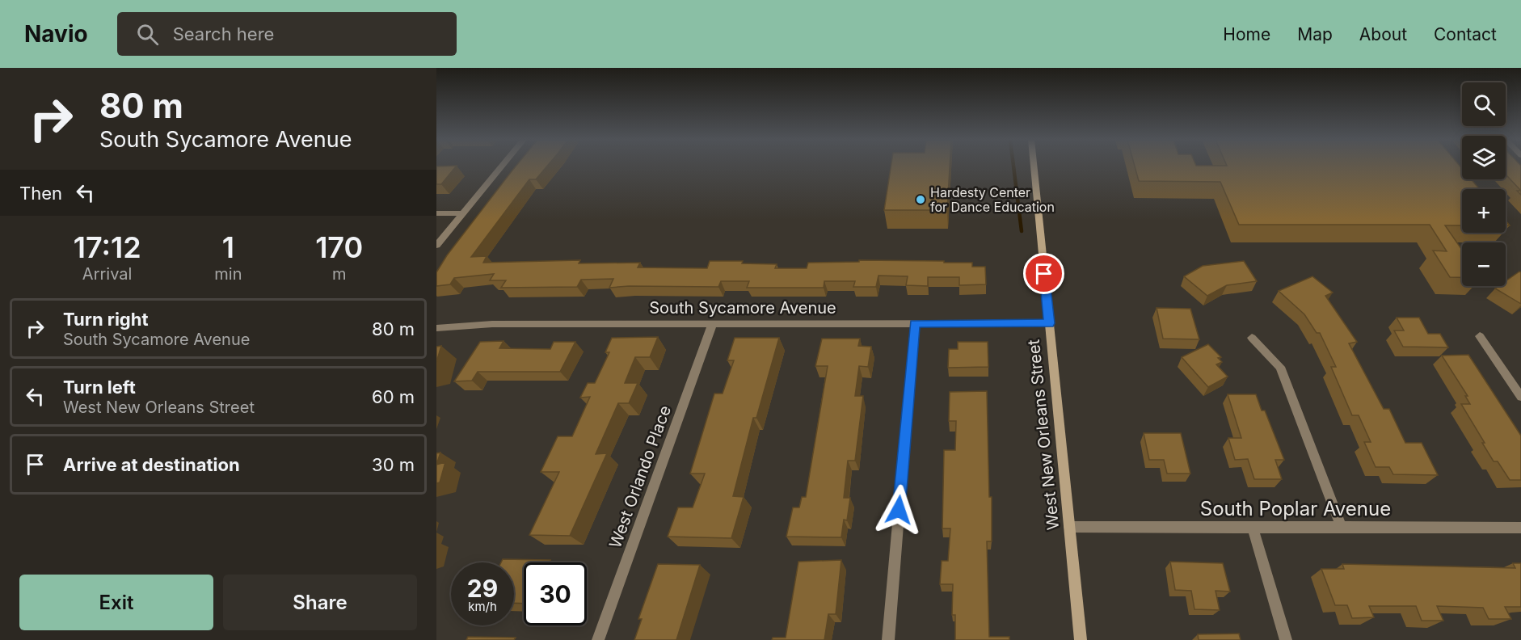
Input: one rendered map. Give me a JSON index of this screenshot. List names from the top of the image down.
{
  "streets": {
    "main road": ["West New Orleans Street"],
    "street": ["South Sycamore Avenue", "West Orlando Place", "South Poplar Avenue"]
  },
  "crossings": [
    ["South Sycamore Avenue", "West New Orleans Street"],
    ["South Sycamore Avenue", "West Orlando Place"],
    ["West New Orleans Street", "South Poplar Avenue"]
  ],
  "places": ["Hardesty Center for Dance Education"],
  "page": {
    "header": "Navio",
    "search": "Search here",
    "nav": [
      "Home",
      "Map",
      "About",
      "Contact"
    ],
    "turn": ["80 m", "South Sycamore Avenue"],
    "map_buttons": ["+", "−"],
    "then": "Then",
    "eta": [
      "17:12",
      "Arrival",
      "1",
      "min",
      "170",
      "m"
    ],
    "list": [
      {
        "name": "Turn right",
        "note": "South Sycamore Avenue",
        "value": "80 m"
      },
      {
        "name": "Turn left",
        "note": "West New Orleans Street",
        "value": "60 m"
      },
      {
        "name": "Arrive at destination",
        "value": "30 m"
      }
    ],
    "speed": "29 km/h",
    "limit": "30",
    "buttons": ["Exit", "Share"]
  }
}
